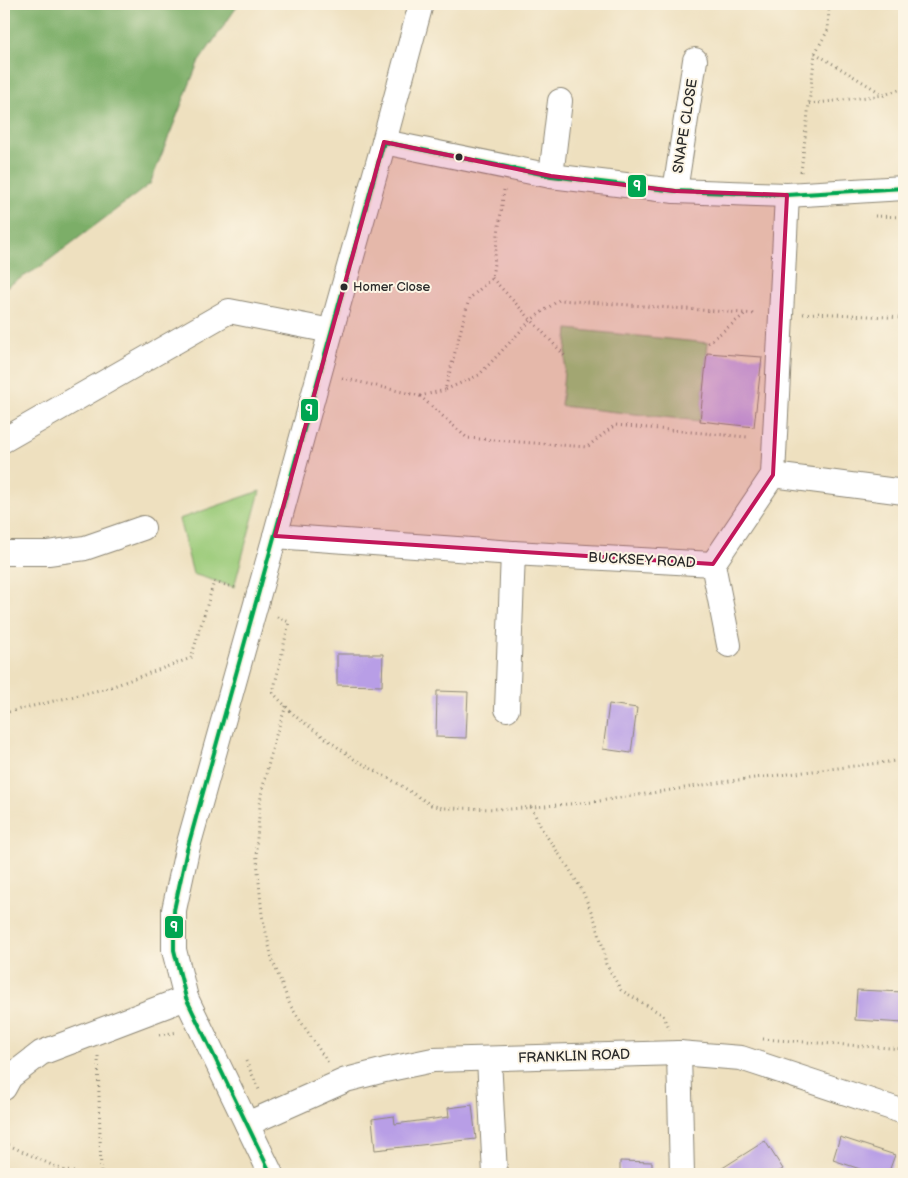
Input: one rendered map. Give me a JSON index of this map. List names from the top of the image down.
{
  "streets": {
    "street": ["SNAPE CLOSE", "BUCKSEY ROAD", "FRANKLIN ROAD"]
  },
  "places": ["Homer Close"],
  "lines": ["transit line 9"]
}
